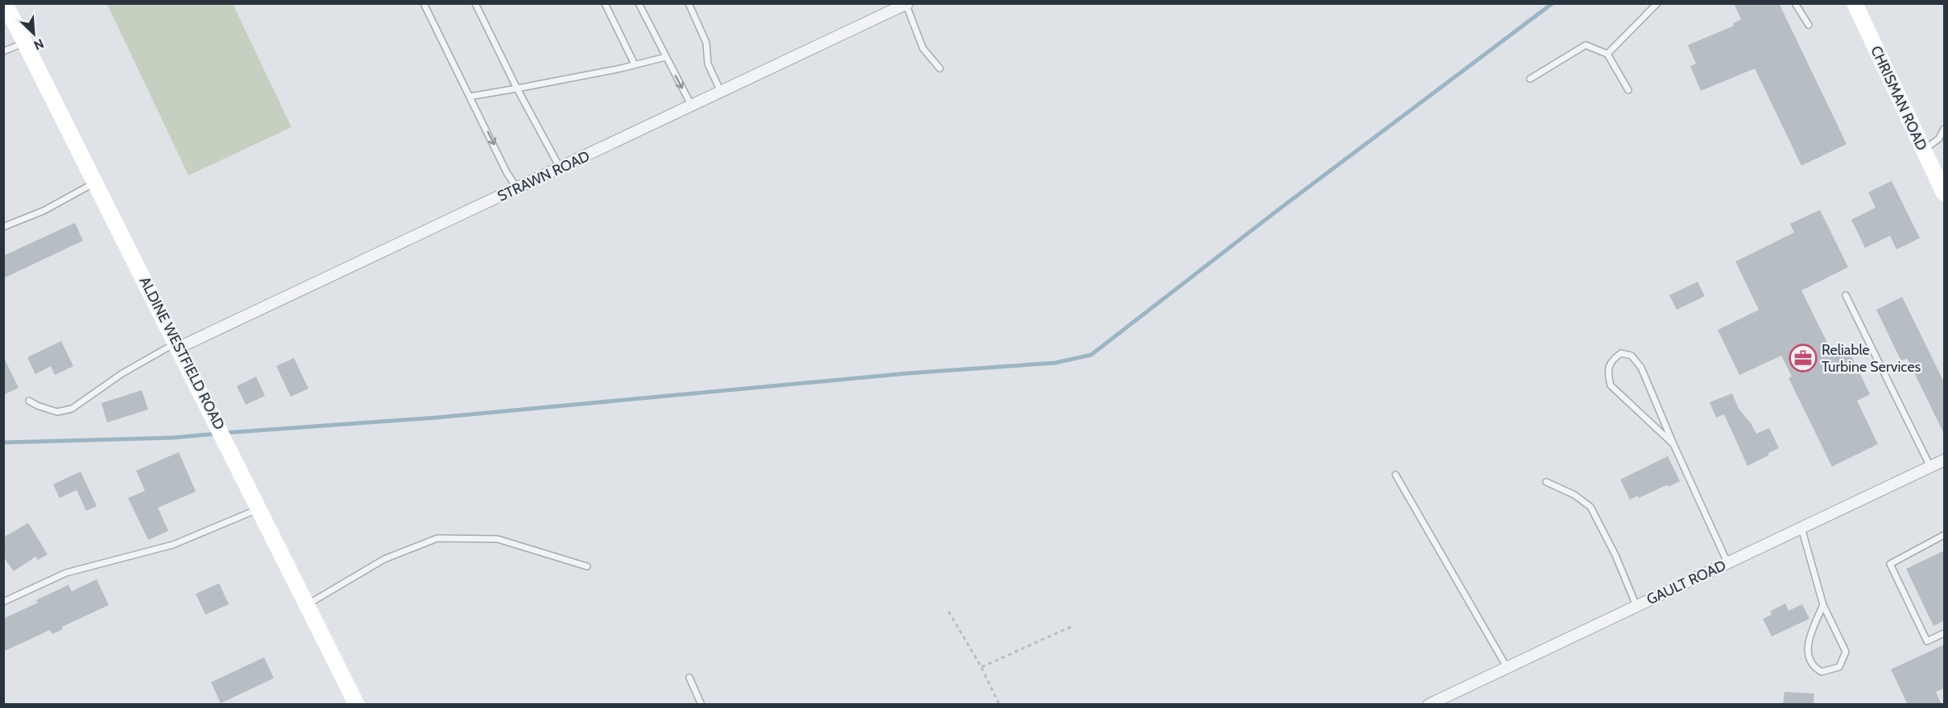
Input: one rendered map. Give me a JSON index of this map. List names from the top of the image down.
{
  "streets": {
    "main road": ["CHRISMAN ROAD", "ALDINE WESTFIELD ROAD"],
    "street": ["STRAWN ROAD", "GAULT ROAD"]
  },
  "crossings": [
    ["STRAWN ROAD", "ALDINE WESTFIELD ROAD"]
  ],
  "places": {
    "office": ["Reliable Turbine Services"]
  },
  "north": "bottom right"
}
